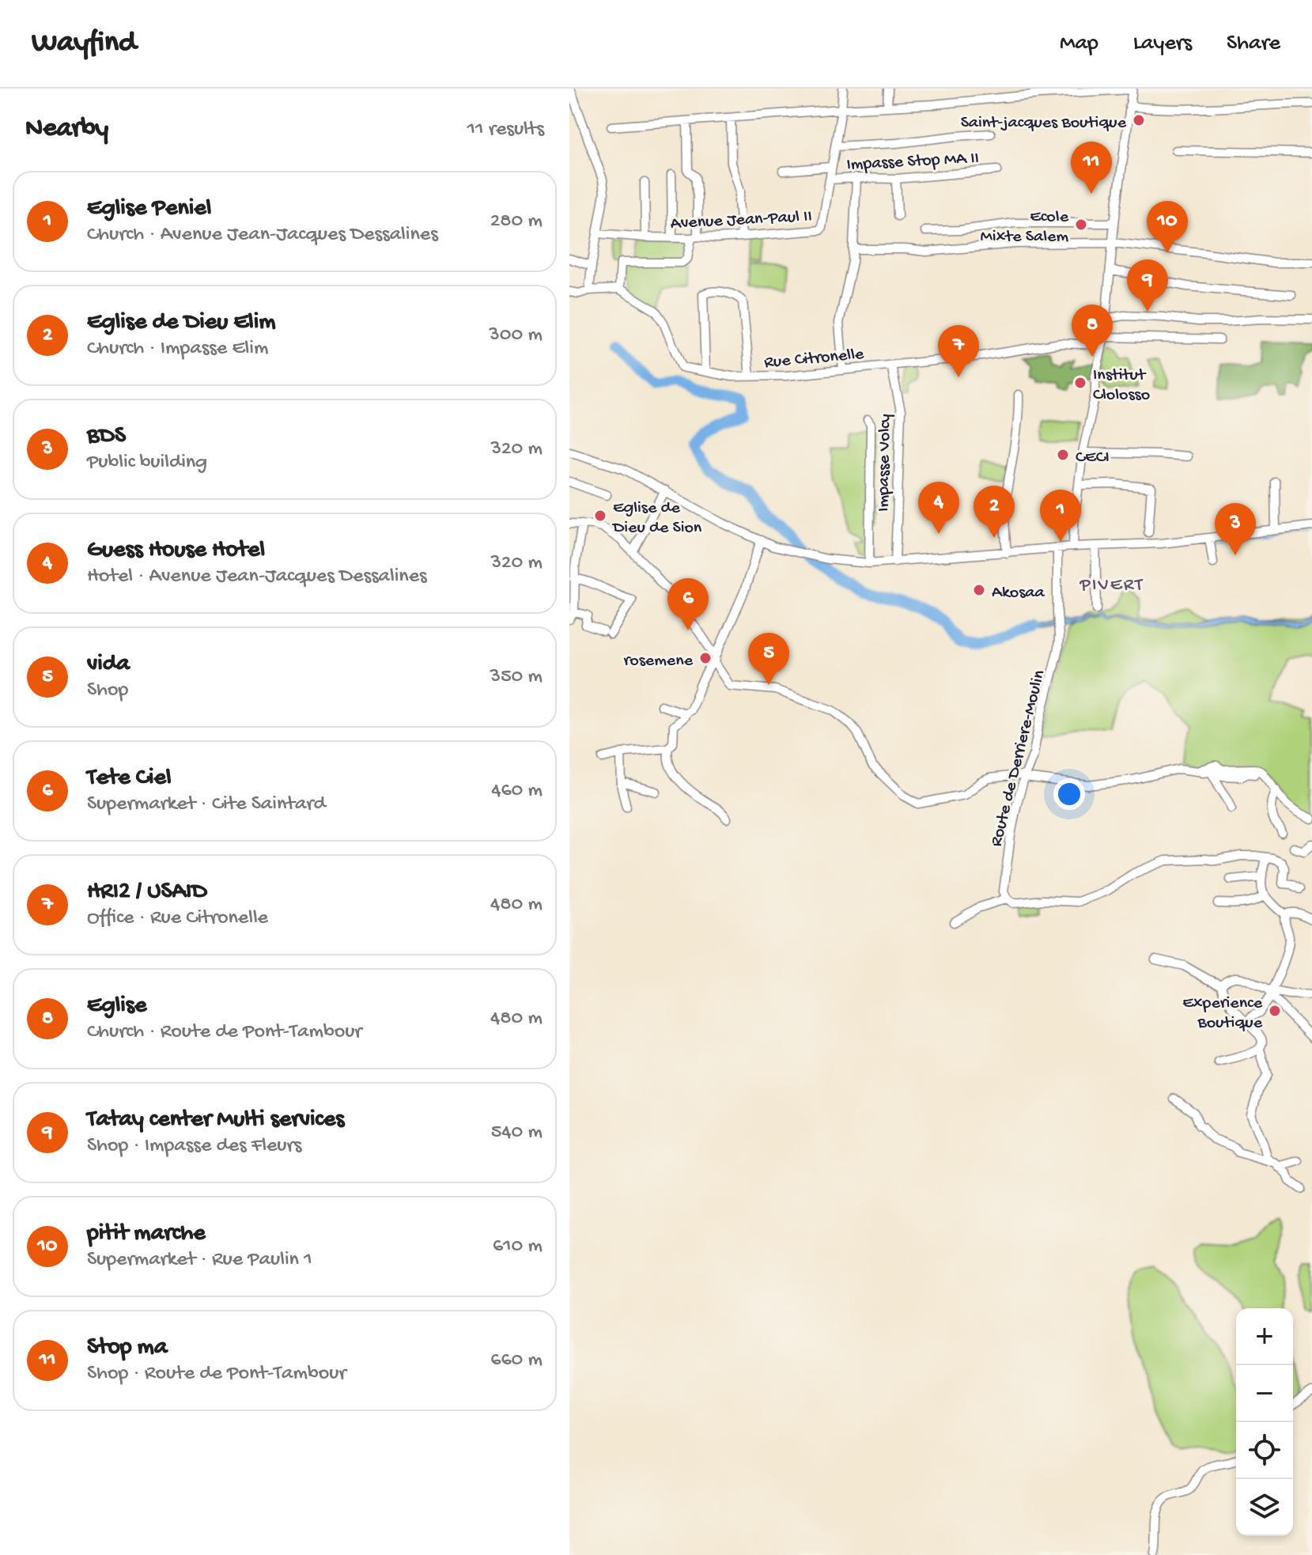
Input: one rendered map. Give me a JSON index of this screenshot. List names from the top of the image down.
{
  "streets": {
    "street": [
      "Impasse Stop MA II",
      "Avenue Jean-Paul II",
      "Rue Citronelle",
      "Impasse Volcy",
      "Route de Derriere-Moulin"
    ]
  },
  "crossings": [
    ["Impasse Stop MA II", "Avenue Jean-Paul II"],
    ["Rue Citronelle", "Impasse Volcy"]
  ],
  "districts": ["PIVERT"],
  "places": [
    "Saint-jacques Boutique",
    "Ecole Mixte Salem",
    "Institut Clolosso",
    "CECI",
    "Eglise de Dieu de Sion",
    "Akosaa",
    "rosemene",
    "Experience Boutique"
  ],
  "page": {
    "header": "Wayfind",
    "nav": ["Map", "Layers", "Share"],
    "heading": ["Nearby", "11 results"],
    "pins": [
      "11",
      "10",
      "9",
      "8",
      "7",
      "4",
      "2",
      "1",
      "3",
      "6",
      "5"
    ],
    "list": [
      {
        "mark": "1",
        "name": "Eglise Peniel",
        "note": "Church · Avenue Jean-Jacques Dessalines",
        "value": "280 m"
      },
      {
        "mark": "2",
        "name": "Eglise de Dieu Elim",
        "note": "Church · Impasse Elim",
        "value": "300 m"
      },
      {
        "mark": "3",
        "name": "BDS",
        "note": "Public building",
        "value": "320 m"
      },
      {
        "mark": "4",
        "name": "Guess House Hotel",
        "note": "Hotel · Avenue Jean-Jacques Dessalines",
        "value": "320 m"
      },
      {
        "mark": "5",
        "name": "vida",
        "note": "Shop",
        "value": "350 m"
      },
      {
        "mark": "6",
        "name": "Tete Ciel",
        "note": "Supermarket · Cite Saintard",
        "value": "460 m"
      },
      {
        "mark": "7",
        "name": "HRI2 / USAID",
        "note": "Office · Rue Citronelle",
        "value": "480 m"
      },
      {
        "mark": "8",
        "name": "Eglise",
        "note": "Church · Route de Pont-Tambour",
        "value": "480 m"
      },
      {
        "mark": "9",
        "name": "Tatay center Multi services",
        "note": "Shop · Impasse des Fleurs",
        "value": "540 m"
      },
      {
        "mark": "10",
        "name": "pitit marche",
        "note": "Supermarket · Rue Paulin 1",
        "value": "610 m"
      },
      {
        "mark": "11",
        "name": "Stop ma",
        "note": "Shop · Route de Pont-Tambour",
        "value": "660 m"
      }
    ],
    "map_buttons": ["+", "−"]
  }
}
